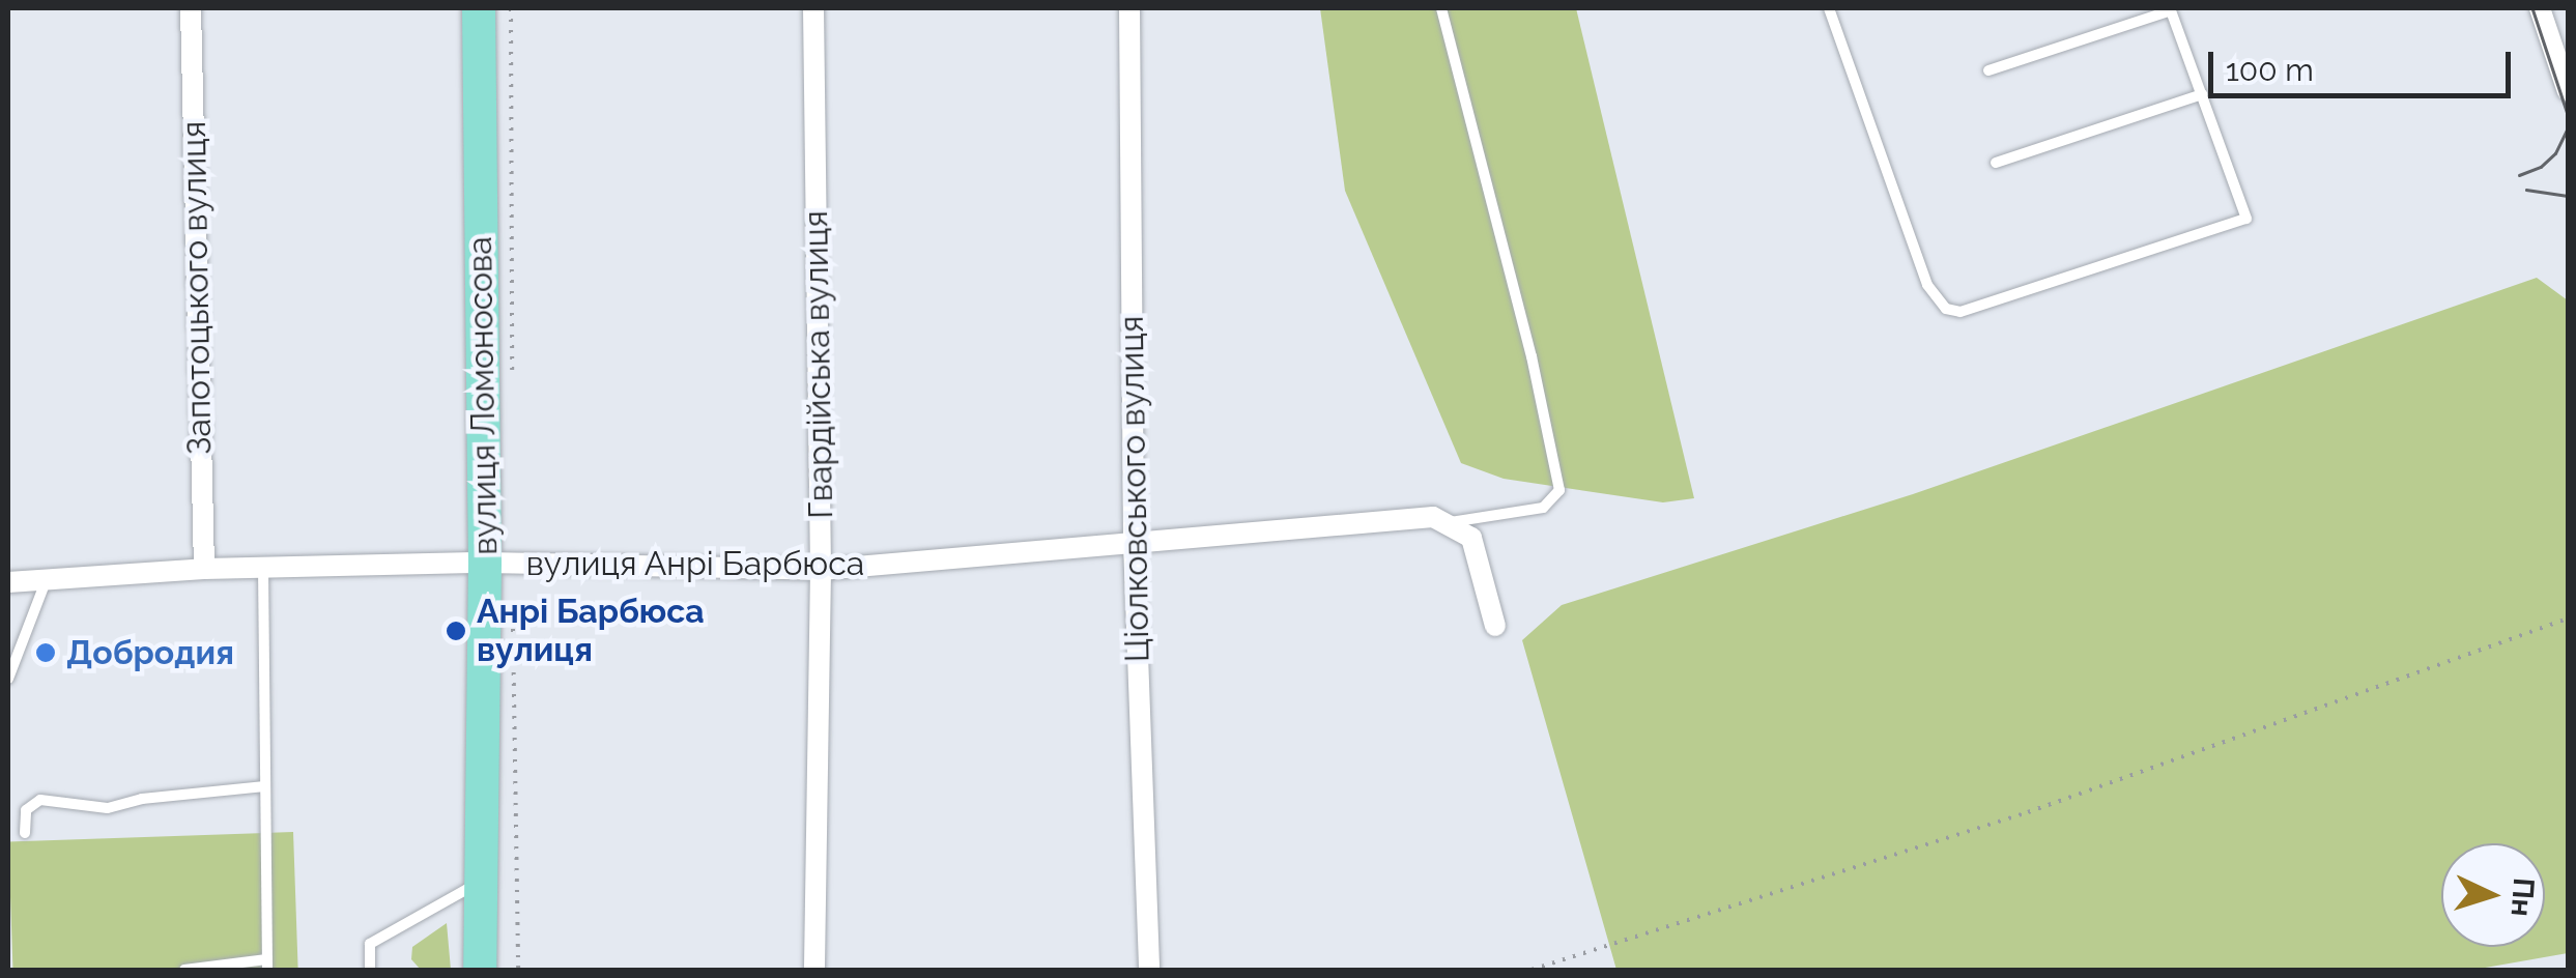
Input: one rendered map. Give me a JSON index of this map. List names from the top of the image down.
{
  "streets": {
    "main road": ["вулиця Ломоносова"],
    "street": [
      "Запотоцького вулиця",
      "Гвардійська вулиця",
      "Ціолковського вулиця",
      "вулиця Анрі Барбюса"
    ]
  },
  "crossings": [
    ["Запотоцького вулиця", "вулиця Анрі Барбюса"],
    ["Гвардійська вулиця", "вулиця Анрі Барбюса"],
    ["вулиця Ломоносова", "вулиця Анрі Барбюса"],
    ["Ціолковського вулиця", "вулиця Анрі Барбюса"]
  ],
  "places": ["Анрі Барбюса вулиця", "Добродия"],
  "scale_bar": "100 m",
  "north": "right"
}
